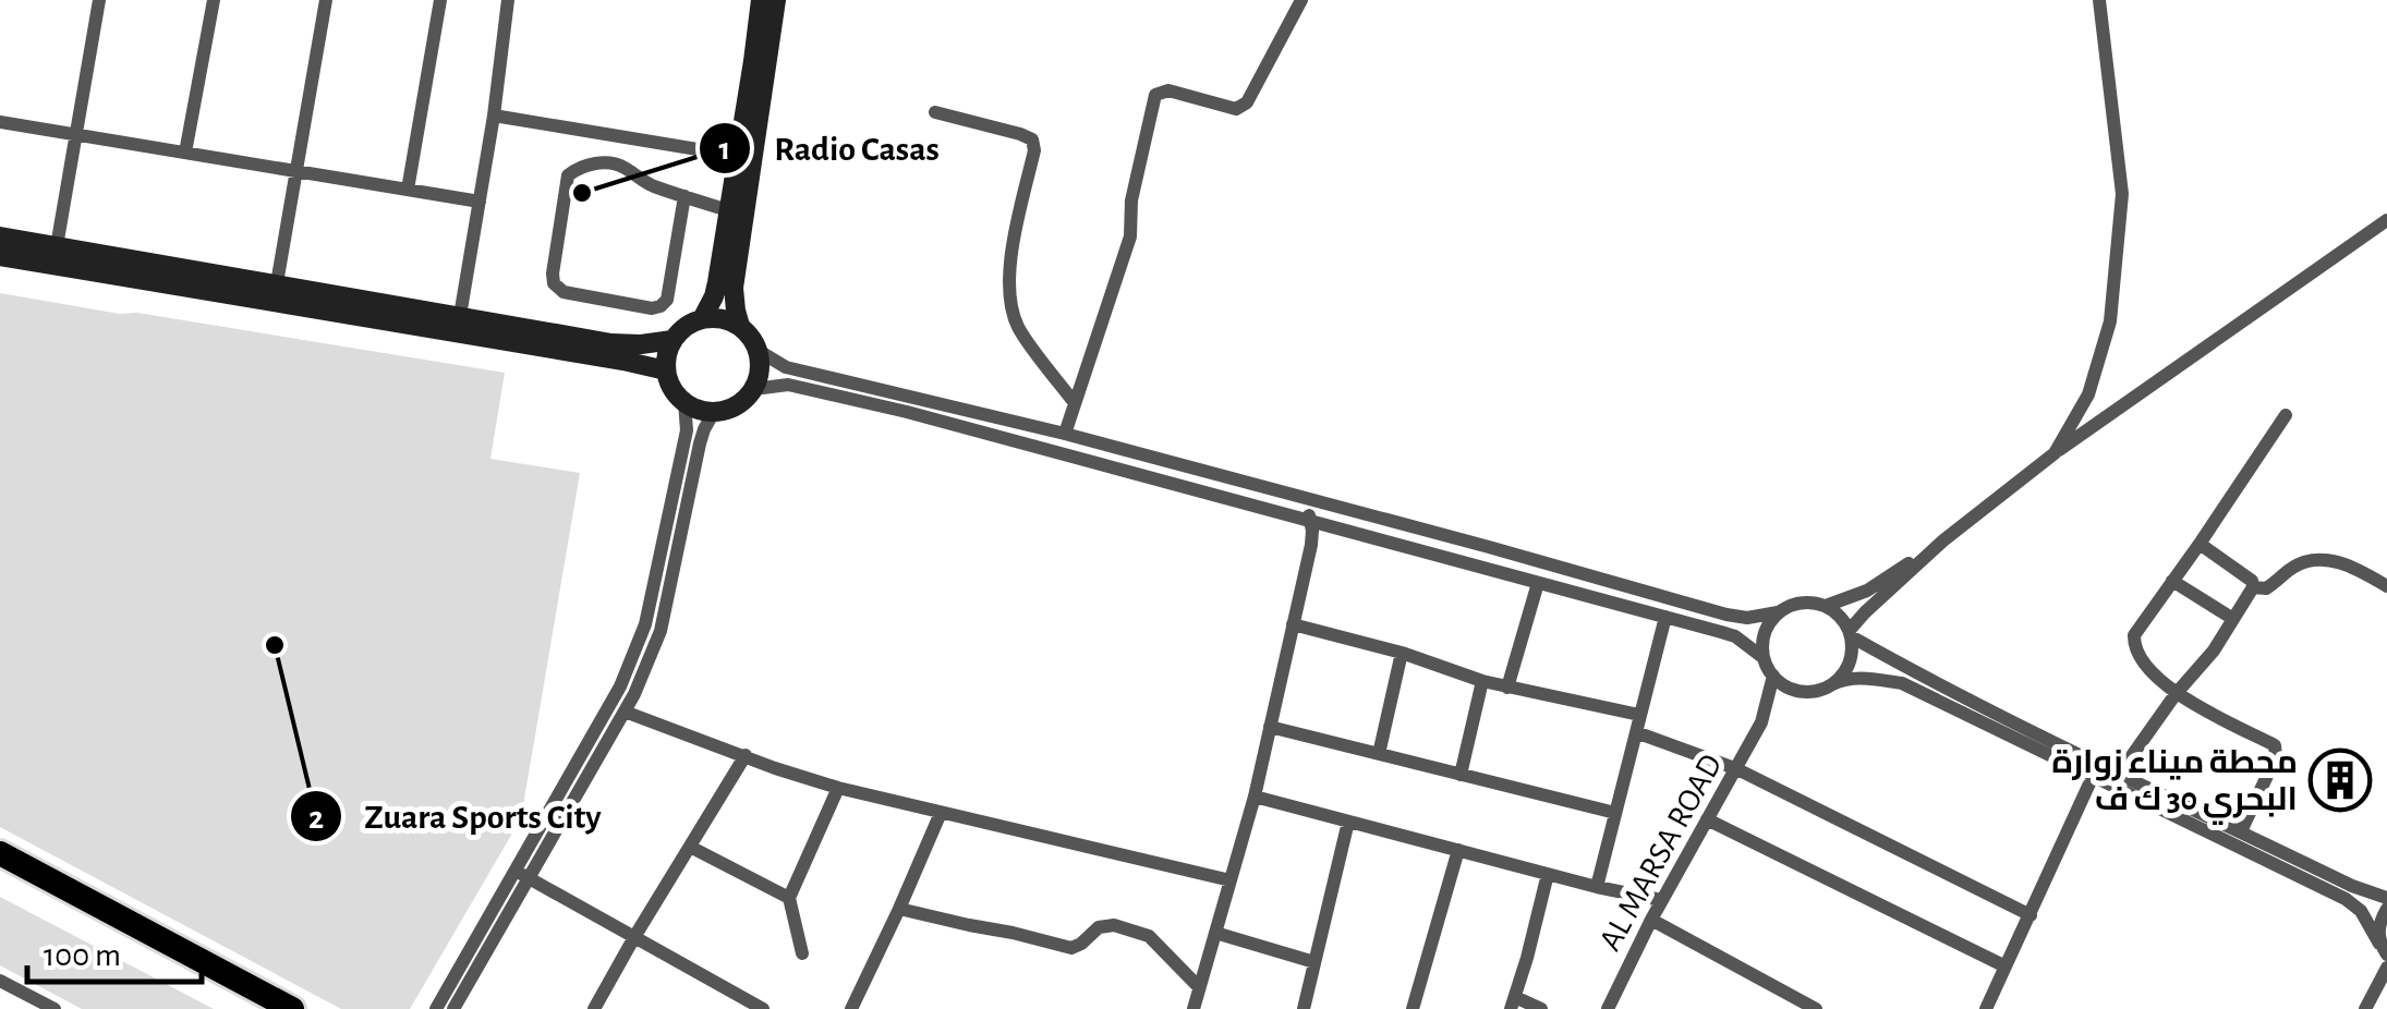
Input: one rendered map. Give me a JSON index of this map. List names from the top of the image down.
{
  "streets": {
    "street": ["AL MARSA ROAD"]
  },
  "places": {
    "other": ["Radio Casas", "Zuara Sports City"],
    "building": ["محطة ميناء زوارة البحري 30 ك ف"]
  },
  "scale_bar": "100 m"
}
